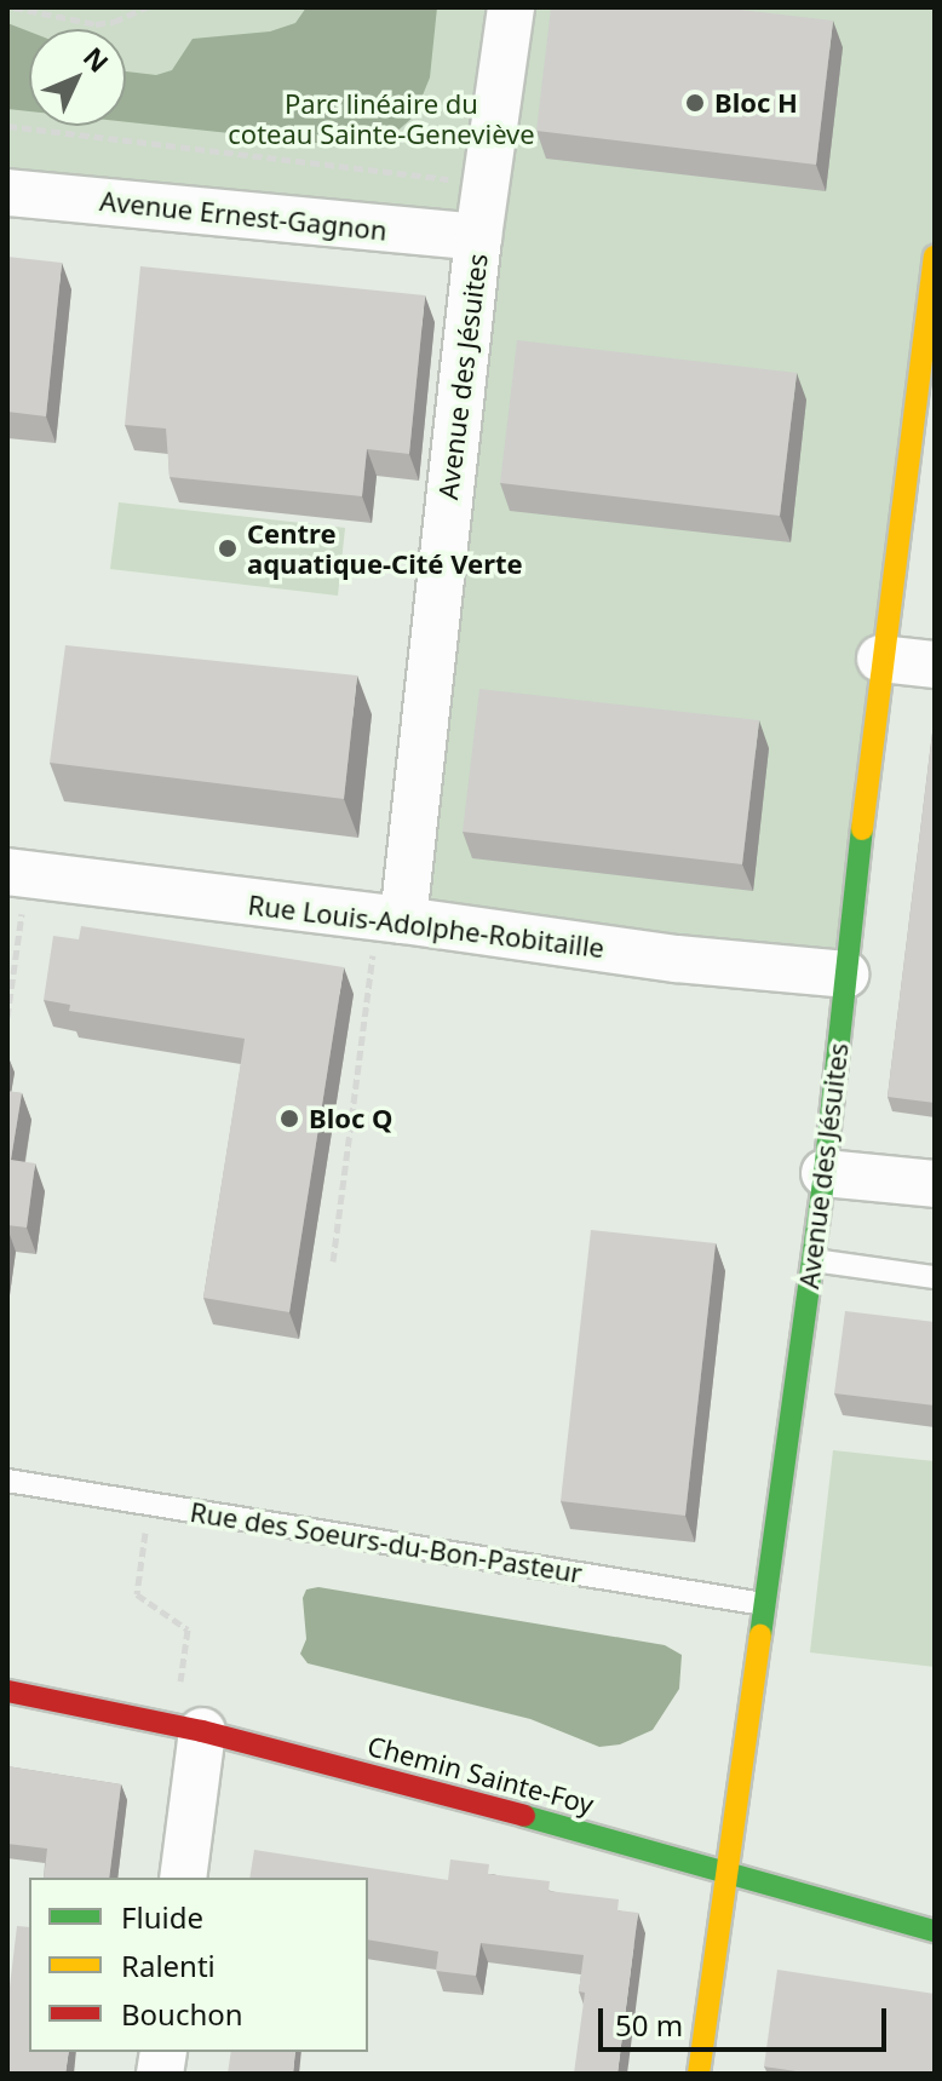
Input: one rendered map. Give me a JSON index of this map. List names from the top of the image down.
{
  "streets": {
    "street": [
      "Avenue Ernest-Gagnon",
      "Avenue des Jésuites",
      "Rue Louis-Adolphe-Robitaille",
      "Chemin Sainte-Foy"
    ],
    "lane": ["Rue des Soeurs-du-Bon-Pasteur"]
  },
  "crossings": [
    ["Avenue Ernest-Gagnon", "Avenue des Jésuites"],
    ["Avenue des Jésuites", "Rue Louis-Adolphe-Robitaille"],
    ["Avenue des Jésuites", "Rue des Soeurs-du-Bon-Pasteur"],
    ["Avenue des Jésuites", "Chemin Sainte-Foy"]
  ],
  "parks": ["Parc linéaire du coteau Sainte-Geneviève"],
  "places": ["Bloc H", "Centre aquatique-Cité Verte", "Bloc Q"],
  "legend": ["Fluide", "Ralenti", "Bouchon"],
  "scale_bar": "50 m",
  "north": "top right"
}
